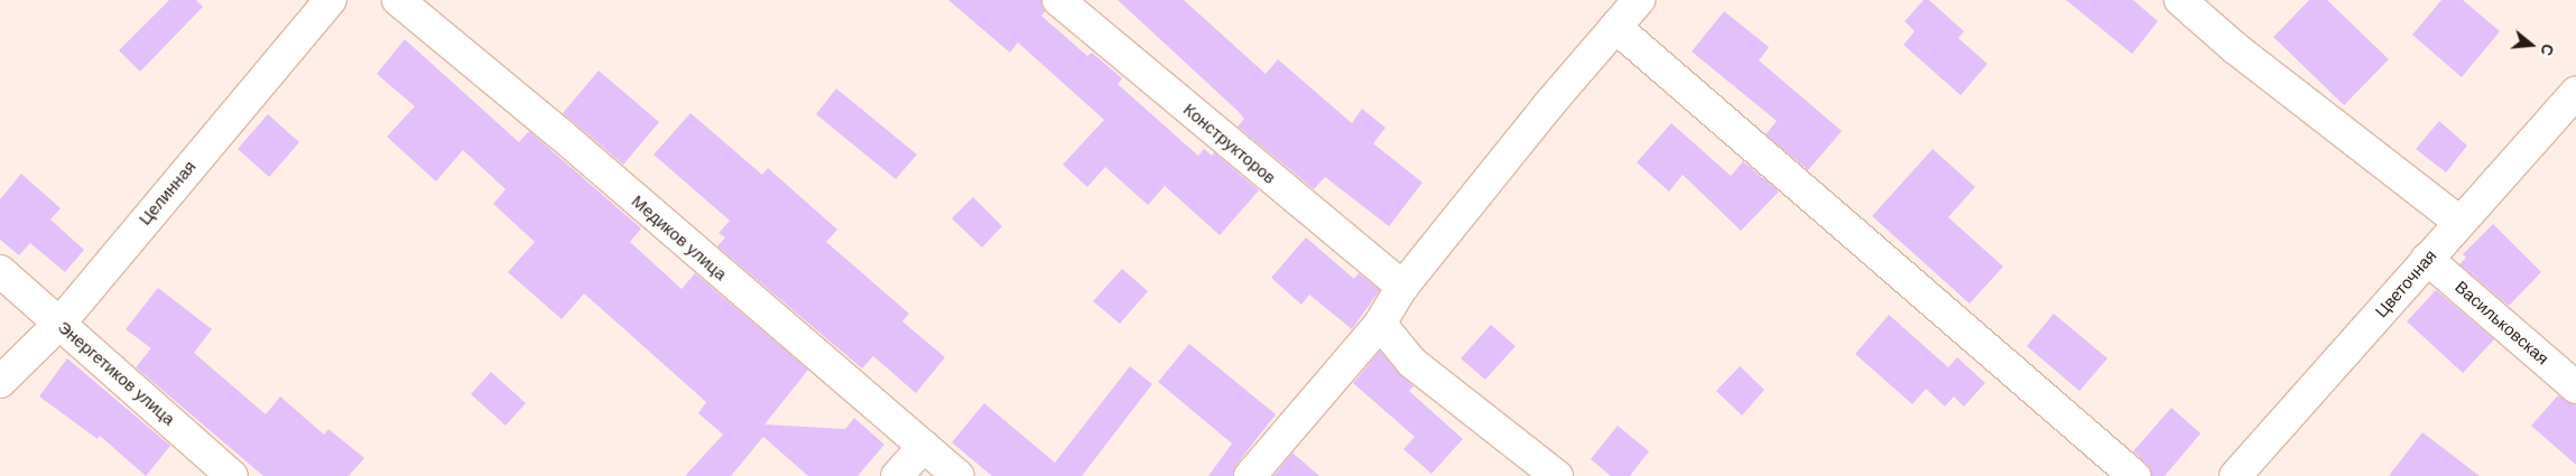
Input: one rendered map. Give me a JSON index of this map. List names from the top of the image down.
{
  "streets": {
    "street": [
      "Конструкторов",
      "Целинная",
      "Медиков улица",
      "Цветочная",
      "Васильковская",
      "Энергетиков улица"
    ]
  },
  "crossings": [
    ["Целинная", "Энергетиков улица"],
    ["Цветочная", "Васильковская"]
  ],
  "north": "right"
}
